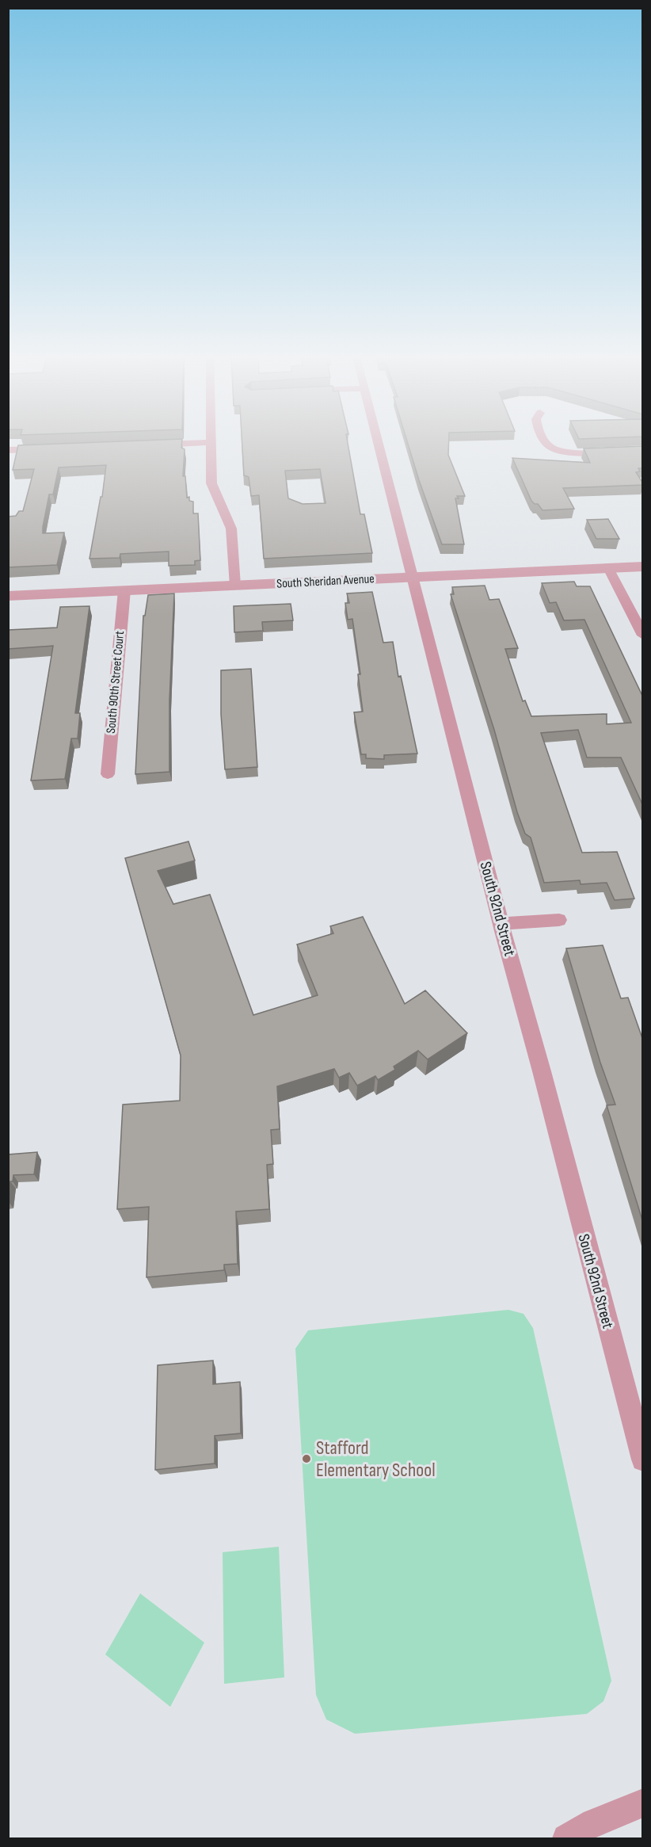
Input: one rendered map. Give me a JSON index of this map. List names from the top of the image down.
{
  "streets": {
    "street": ["South Sheridan Avenue", "South 90th Street Court", "South 92nd Street"]
  },
  "crossings": [
    ["South Sheridan Avenue", "South 90th Street Court"],
    ["South Sheridan Avenue", "South 92nd Street"]
  ],
  "places": ["Stafford Elementary School"]
}
